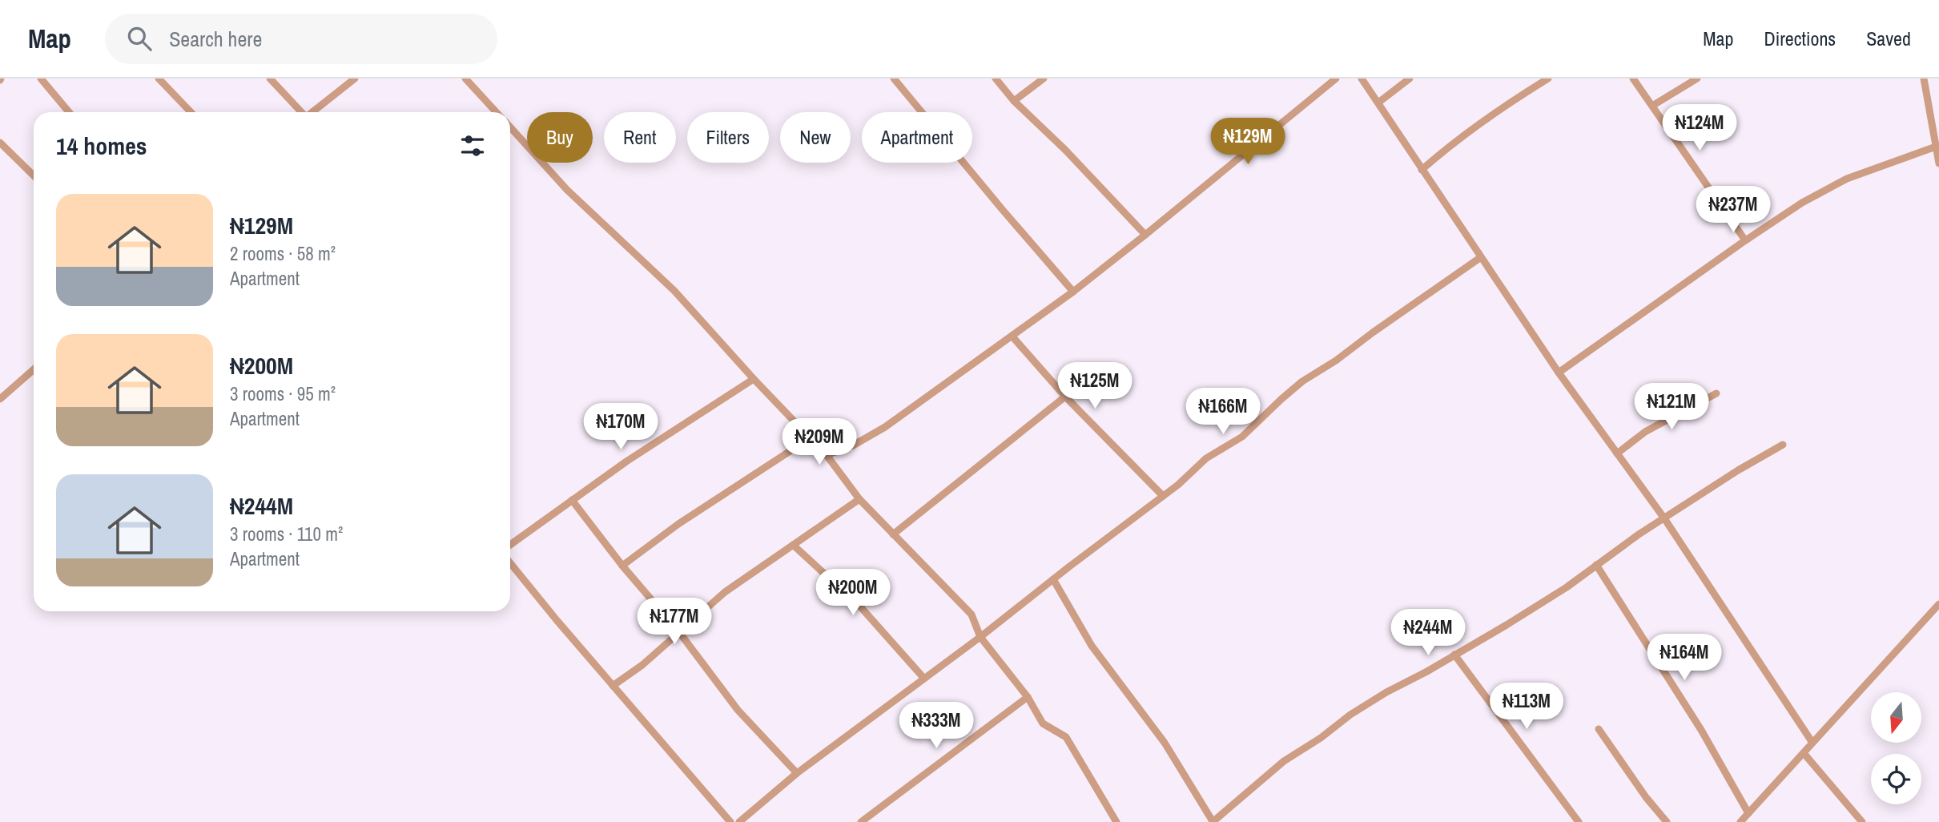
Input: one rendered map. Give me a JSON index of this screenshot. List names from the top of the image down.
{
  "north": "bottom",
  "page": {
    "header": "Map",
    "search": "Search here",
    "nav": ["Map", "Directions", "Saved"],
    "price": [
      "₦124M",
      "₦129M",
      "₦237M",
      "₦125M",
      "₦121M",
      "₦166M",
      "₦170M",
      "₦209M",
      "₦200M",
      "₦177M",
      "₦244M",
      "₦164M",
      "₦113M",
      "₦333M"
    ],
    "chip": [
      "Buy",
      "Rent",
      "Filters",
      "New",
      "Apartment"
    ],
    "heading": "14 homes",
    "list": [
      {
        "name": "₦129M",
        "note": "2 rooms · 58 m² · Apartment"
      },
      {
        "name": "₦200M",
        "note": "3 rooms · 95 m² · Apartment"
      },
      {
        "name": "₦244M",
        "note": "3 rooms · 110 m² · Apartment"
      }
    ]
  }
}
